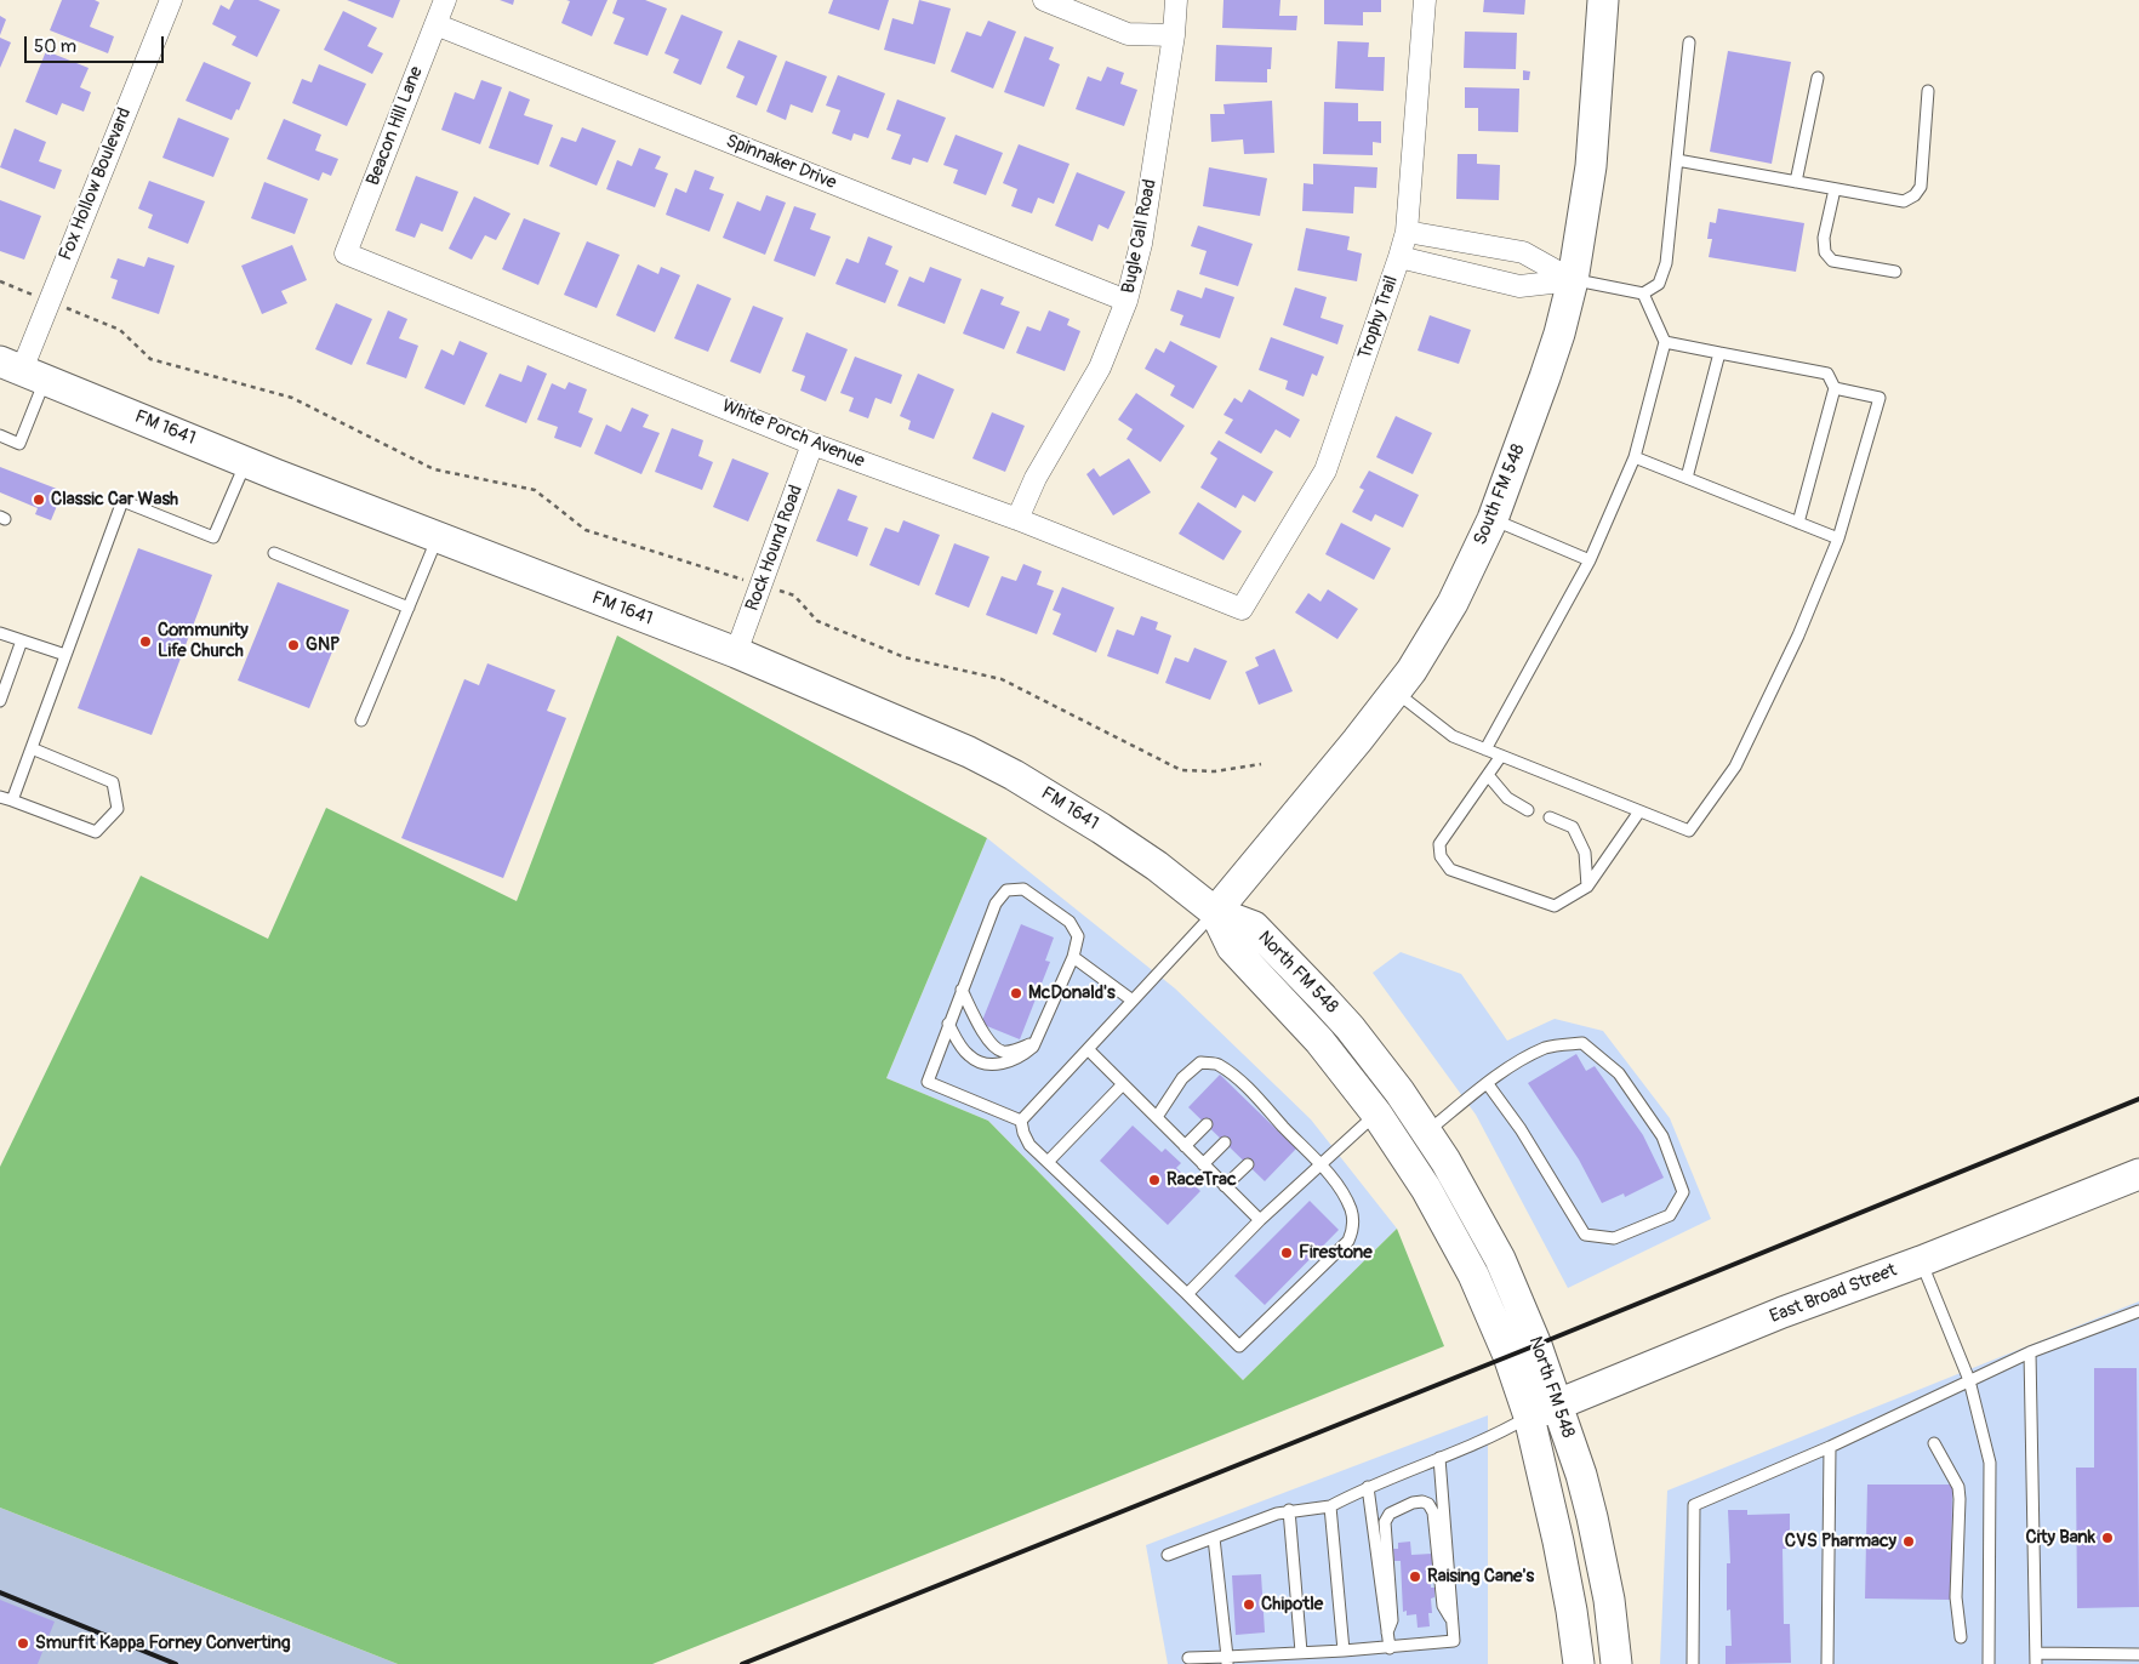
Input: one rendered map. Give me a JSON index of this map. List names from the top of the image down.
{
  "streets": {
    "main road": [
      "FM 1641",
      "South FM 548",
      "North FM 548",
      "East Broad Street"
    ],
    "street": [
      "Beacon Hill Lane",
      "Spinnaker Drive",
      "Fox Hollow Boulevard",
      "Bugle Call Road",
      "Trophy Trail",
      "White Porch Avenue",
      "Rock Hound Road"
    ]
  },
  "crossings": [
    ["Beacon Hill Lane", "Spinnaker Drive"],
    ["Beacon Hill Lane", "White Porch Avenue"],
    ["Spinnaker Drive", "Bugle Call Road"],
    ["Fox Hollow Boulevard", "FM 1641"],
    ["Bugle Call Road", "White Porch Avenue"],
    ["Trophy Trail", "White Porch Avenue"],
    ["FM 1641", "South FM 548"],
    ["FM 1641", "Rock Hound Road"],
    ["FM 1641", "North FM 548"],
    ["White Porch Avenue", "Rock Hound Road"],
    ["South FM 548", "North FM 548"],
    ["North FM 548", "East Broad Street"]
  ],
  "places": [
    "Classic Car Wash",
    "Community Life Church",
    "GNP",
    "McDonald's",
    "RaceTrac",
    "Firestone",
    "City Bank",
    "CVS Pharmacy",
    "Raising Cane's",
    "Chipotle",
    "Smurfit Kappa Forney Converting"
  ],
  "scale_bar": "50 m"
}
